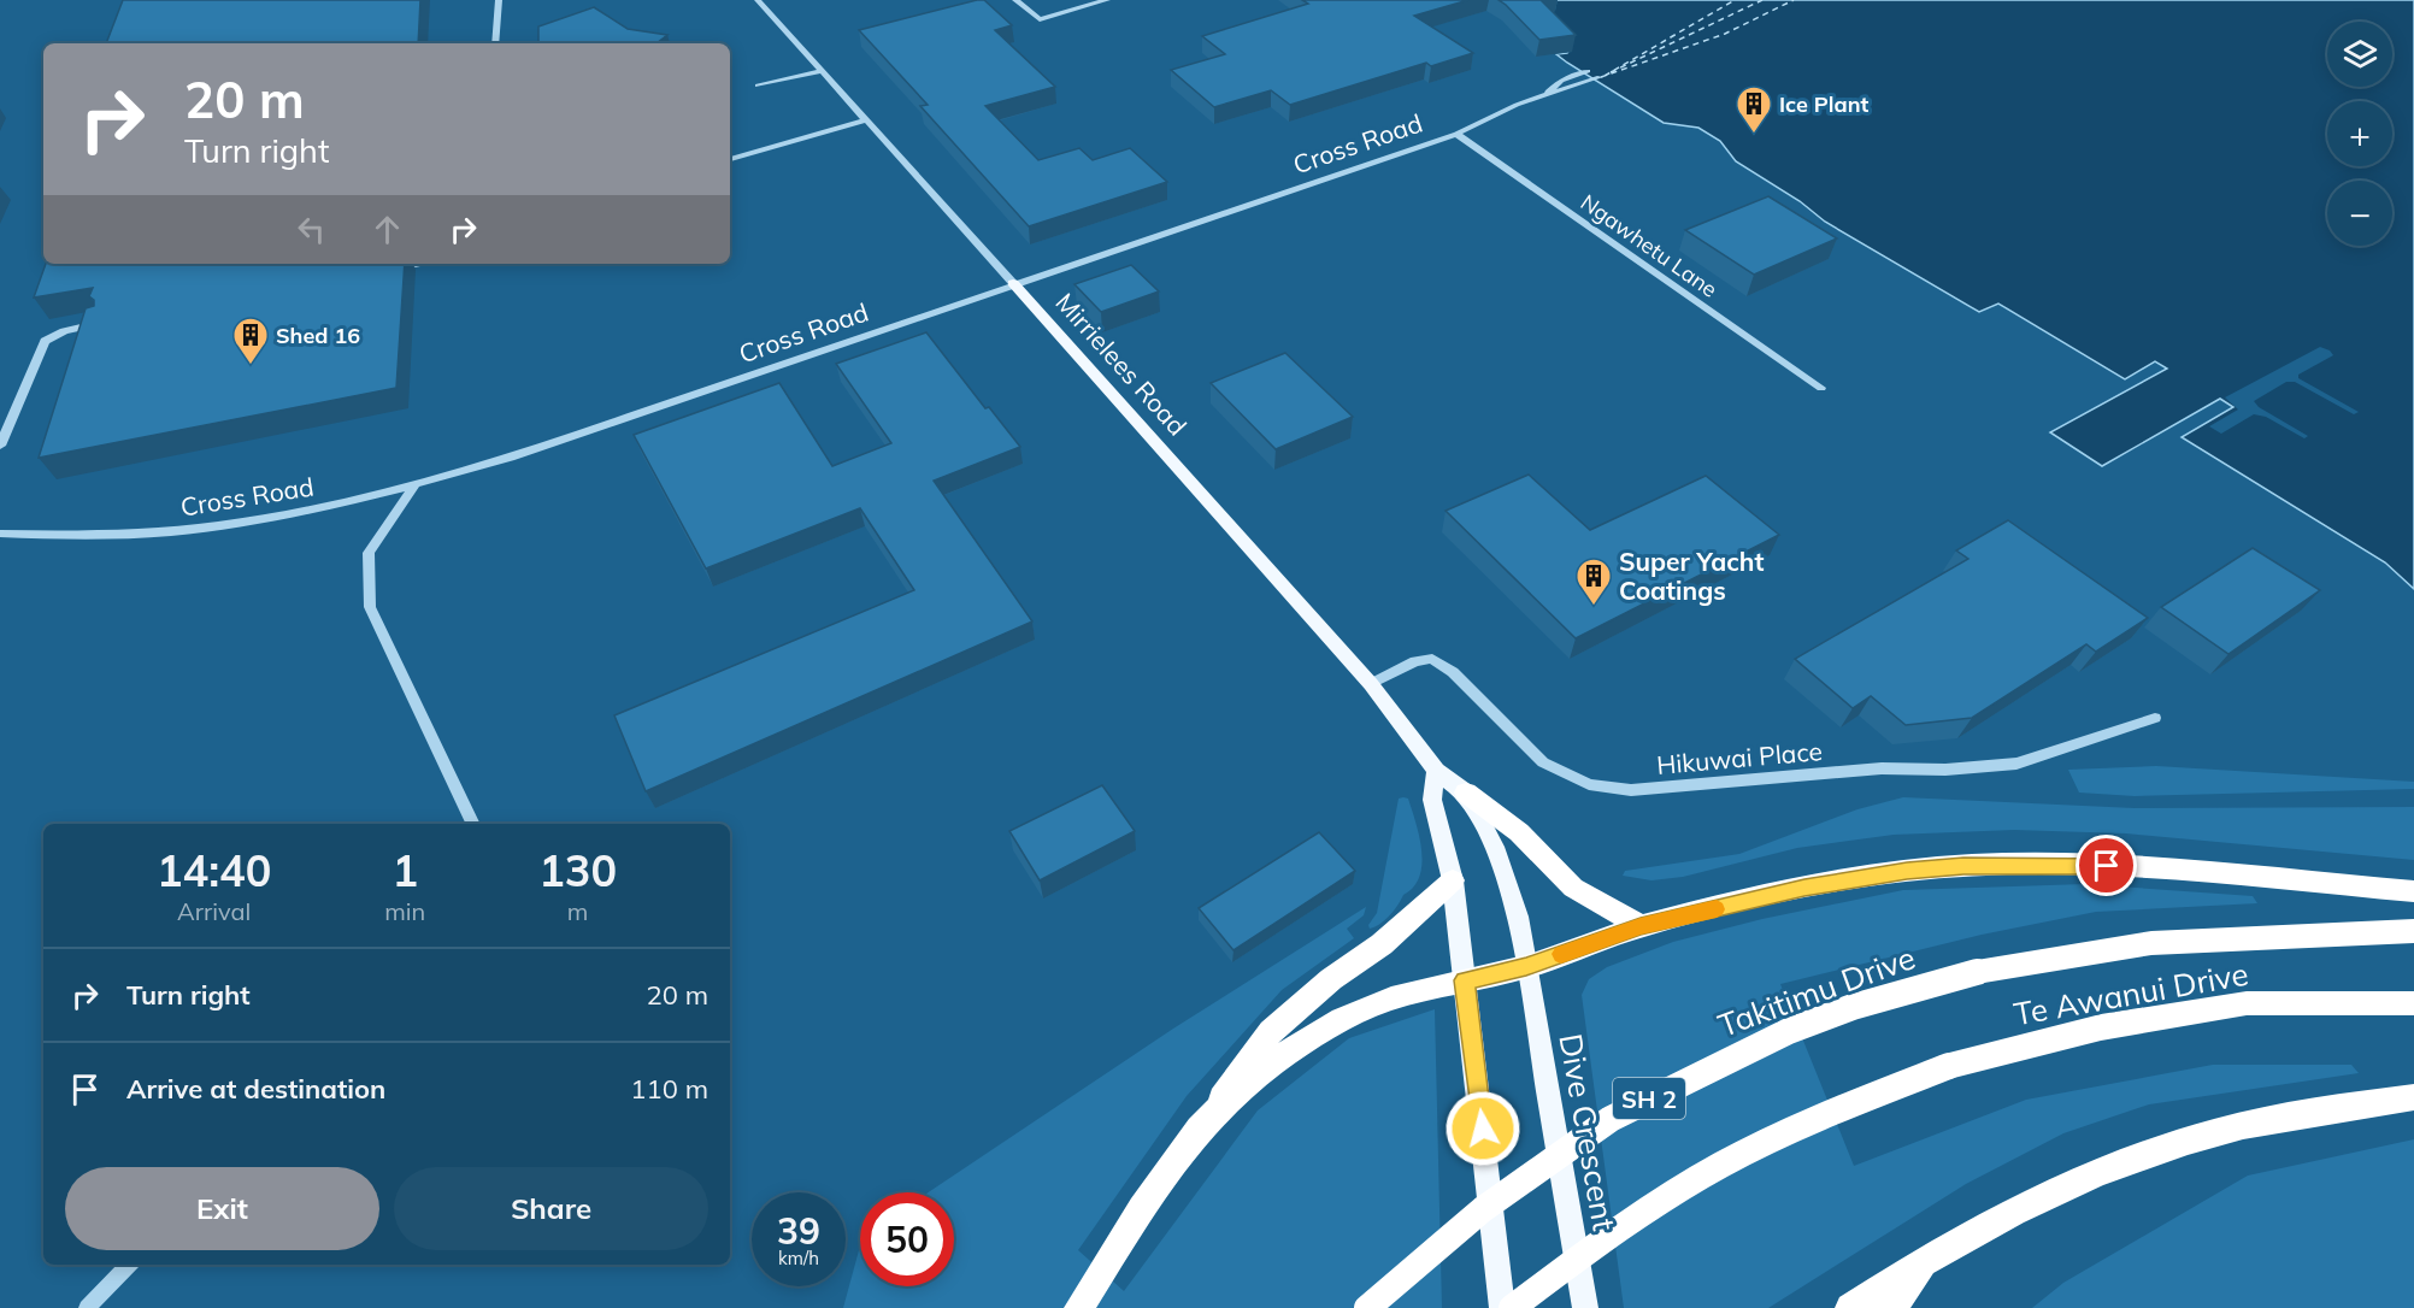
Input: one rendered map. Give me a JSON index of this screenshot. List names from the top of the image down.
{
  "streets": {
    "highway": ["Takitimu Drive", "Te Awanui Drive", "SH 2"],
    "main road": ["Mirrielees Road", "Dive Crescent"],
    "street": ["Cross Road", "Ngawhetu Lane", "Hikuwai Place"]
  },
  "crossings": [
    ["Cross Road", "Ngawhetu Lane"],
    ["Cross Road", "Mirrielees Road"],
    ["Mirrielees Road", "Hikuwai Place"],
    ["Mirrielees Road", "Dive Crescent"],
    ["Takitimu Drive", "Te Awanui Drive"]
  ],
  "places": {
    "building": ["Ice Plant", "Shed 16", "Super Yacht Coatings"]
  },
  "page": {
    "map_buttons": ["+", "−"],
    "turn": ["20 m", "Turn right"],
    "eta": [
      "14:40",
      "Arrival",
      "1",
      "min",
      "130",
      "m"
    ],
    "list": [
      {
        "name": "Turn right",
        "value": "20 m"
      },
      {
        "name": "Arrive at destination",
        "value": "110 m"
      }
    ],
    "buttons": ["Exit", "Share"],
    "speed": "39 km/h",
    "limit": "50"
  }
}
